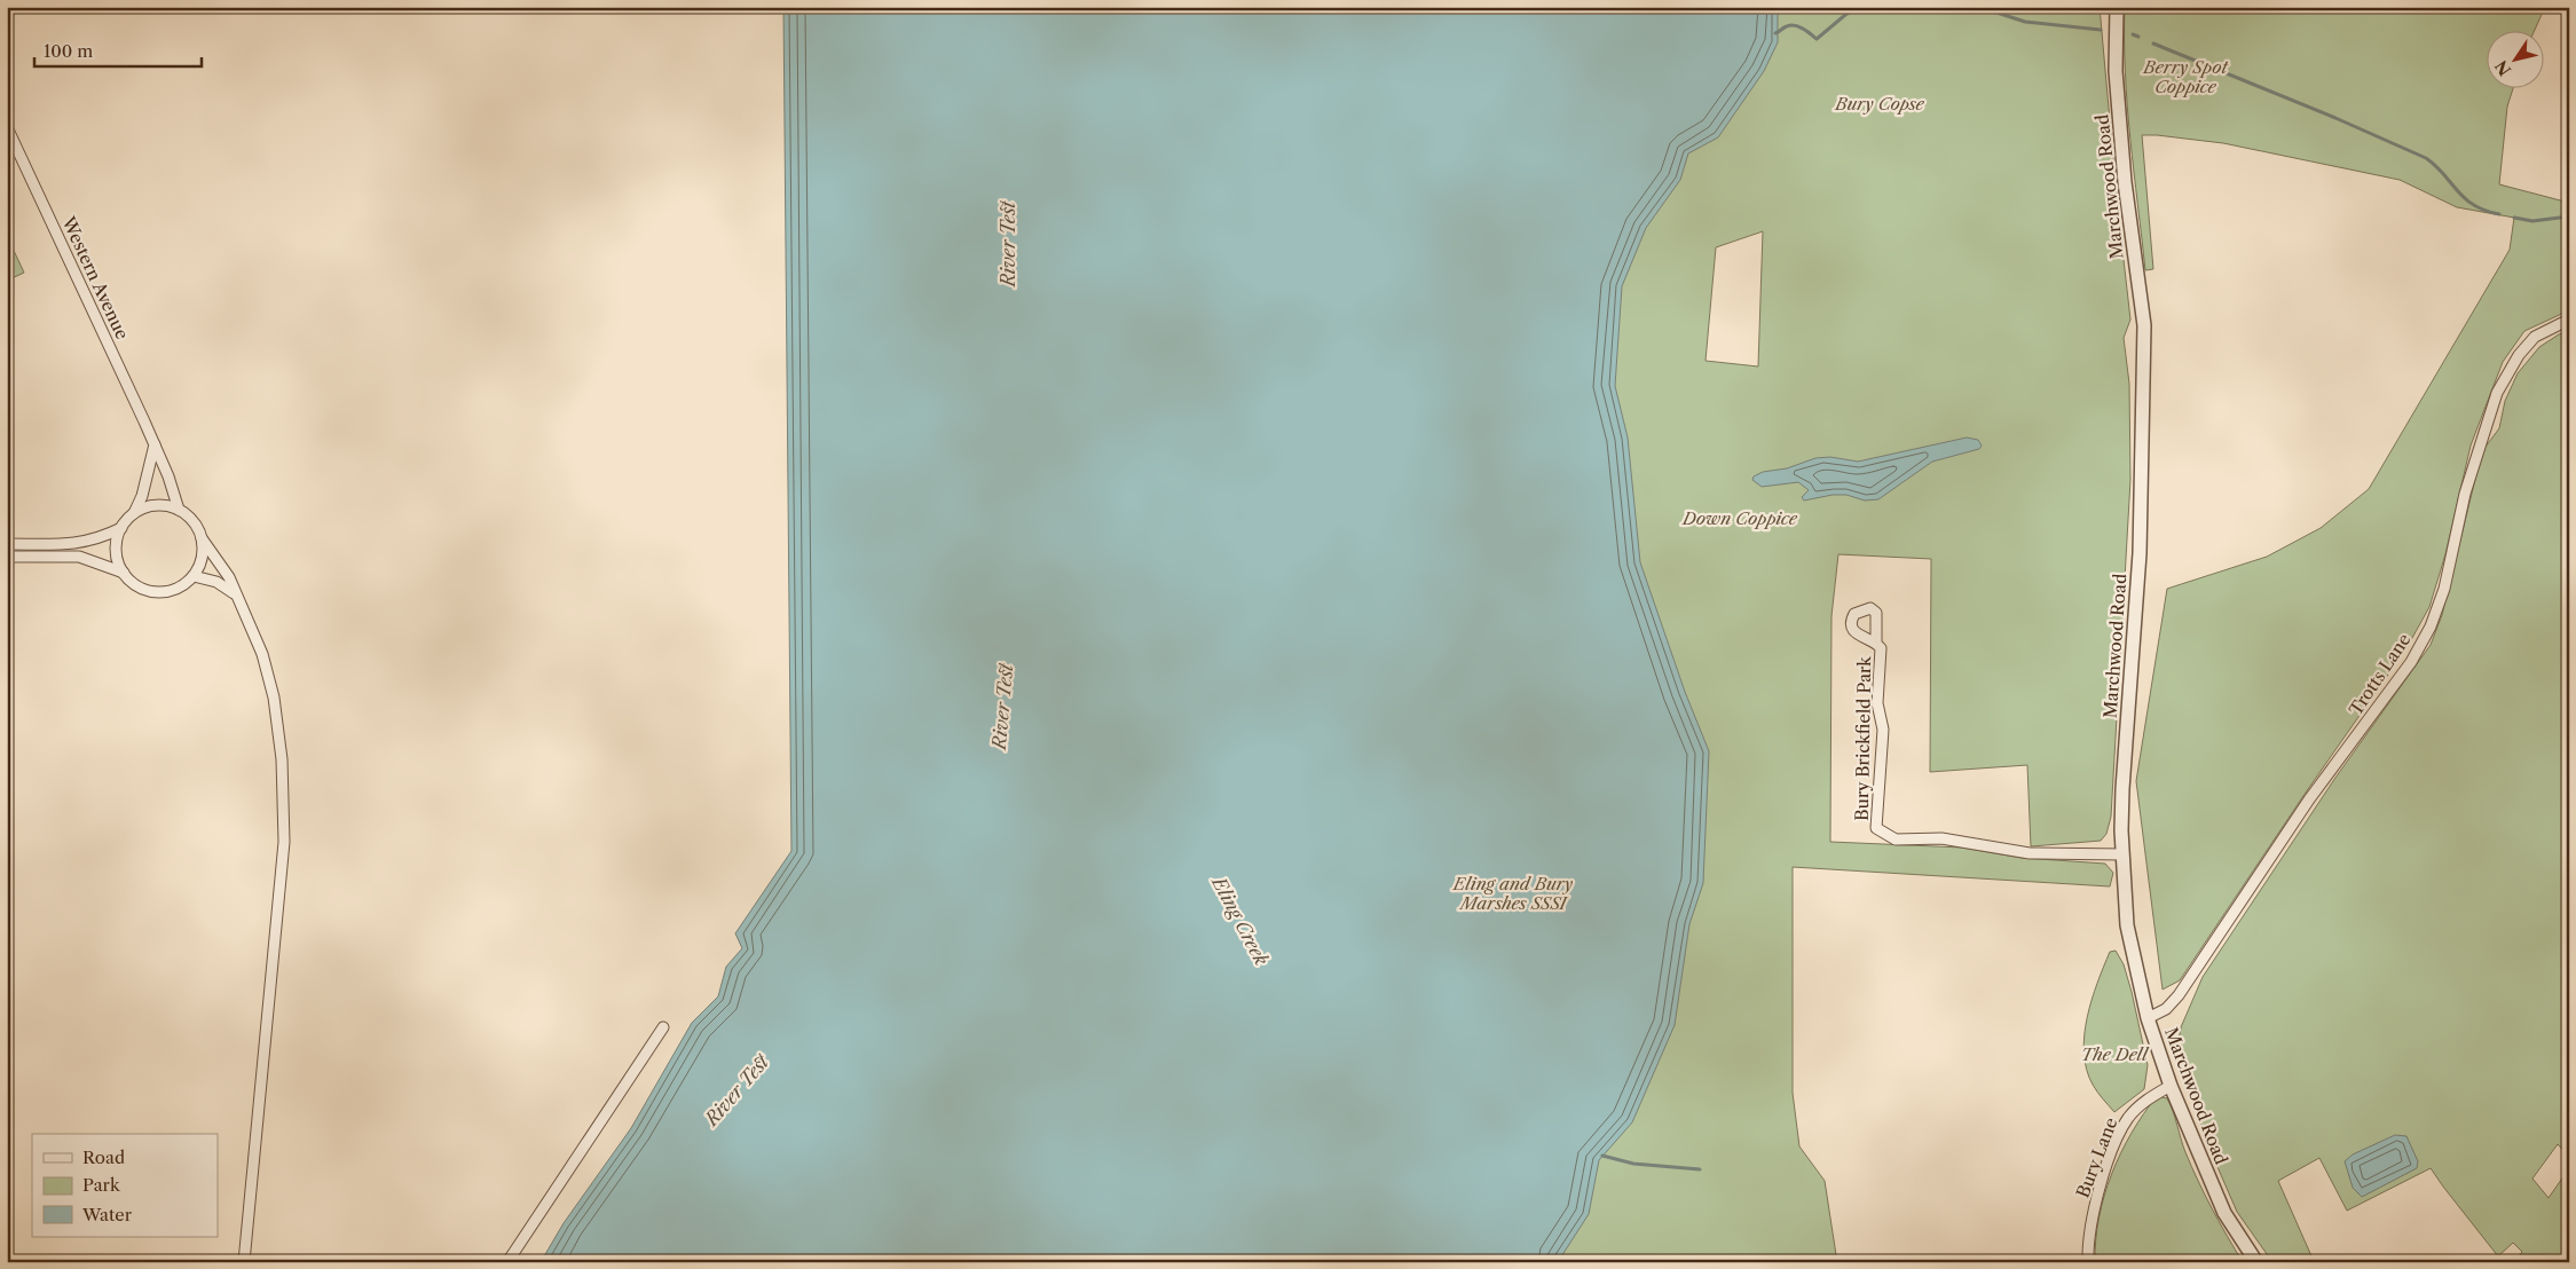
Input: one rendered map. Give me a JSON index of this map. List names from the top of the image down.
{
  "streets": {
    "street": [
      "Marchwood Road",
      "Western Avenue",
      "Trotts Lane",
      "Bury Brickfield Park",
      "Bury Lane"
    ]
  },
  "crossings": [
    ["Marchwood Road", "Trotts Lane"],
    ["Marchwood Road", "Bury Brickfield Park"],
    ["Marchwood Road", "Bury Lane"]
  ],
  "water": ["River Test", "Eling Creek"],
  "parks": [
    "Berry Spot Coppice",
    "Bury Copse",
    "Down Coppice",
    "Eling and Bury Marshes SSSI",
    "The Dell"
  ],
  "legend": ["Road", "Park", "Water"],
  "scale_bar": "100 m",
  "north": "bottom left"
}
